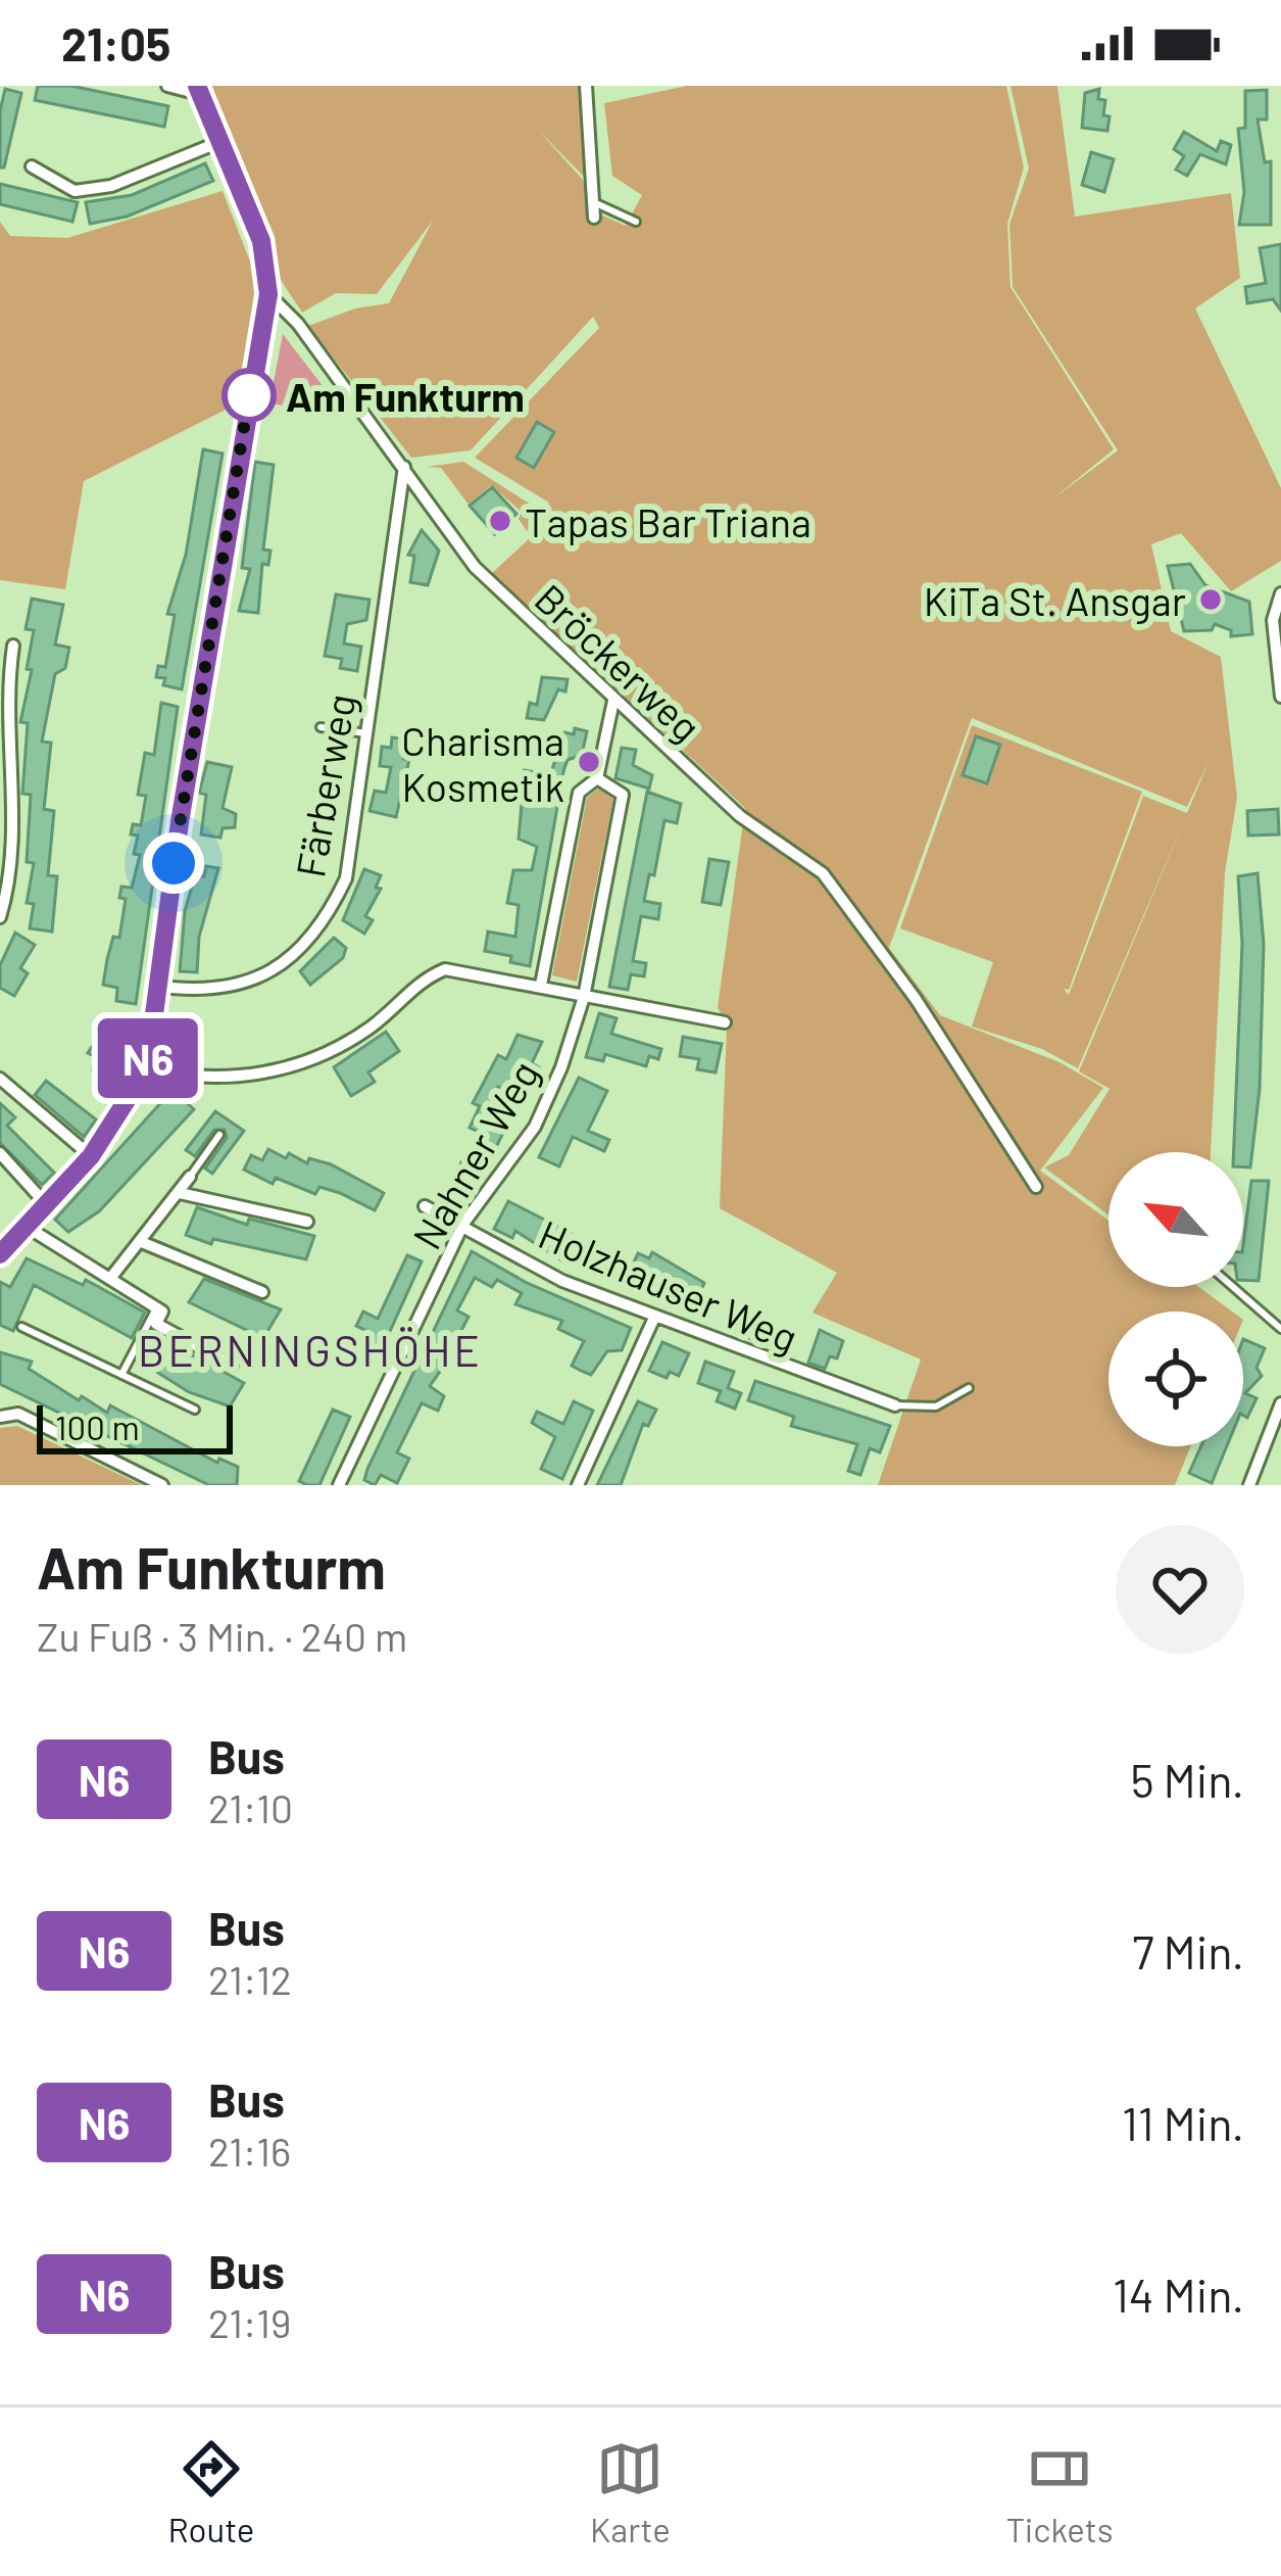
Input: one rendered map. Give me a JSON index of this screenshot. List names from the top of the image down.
{
  "streets": {
    "street": [
      "Bröckerweg",
      "Färberweg",
      "Nahner Weg",
      "Holzhauser Weg"
    ]
  },
  "crossings": [
    ["Bröckerweg", "Färberweg"],
    ["Nahner Weg", "Holzhauser Weg"]
  ],
  "districts": ["BERNINGSHÖHE"],
  "places": [
    "Am Funkturm",
    "Tapas Bar Triana",
    "KiTa St. Ansgar",
    "Charisma Kosmetik"
  ],
  "lines": ["bus line N6"],
  "scale_bar": "100 m",
  "north": "top left",
  "page": {
    "status": "21:05",
    "on_map": "N6",
    "scale": "100 m",
    "heading": ["Am Funkturm", "Zu Fuß · 3 Min. · 240 m"],
    "list": [
      {
        "mark": "N6",
        "name": "Bus",
        "note": "21:10",
        "value": "5 Min."
      },
      {
        "mark": "N6",
        "name": "Bus",
        "note": "21:12",
        "value": "7 Min."
      },
      {
        "mark": "N6",
        "name": "Bus",
        "note": "21:16",
        "value": "11 Min."
      },
      {
        "mark": "N6",
        "name": "Bus",
        "note": "21:19",
        "value": "14 Min."
      }
    ],
    "tabs": ["Route", "Karte", "Tickets"]
  }
}
